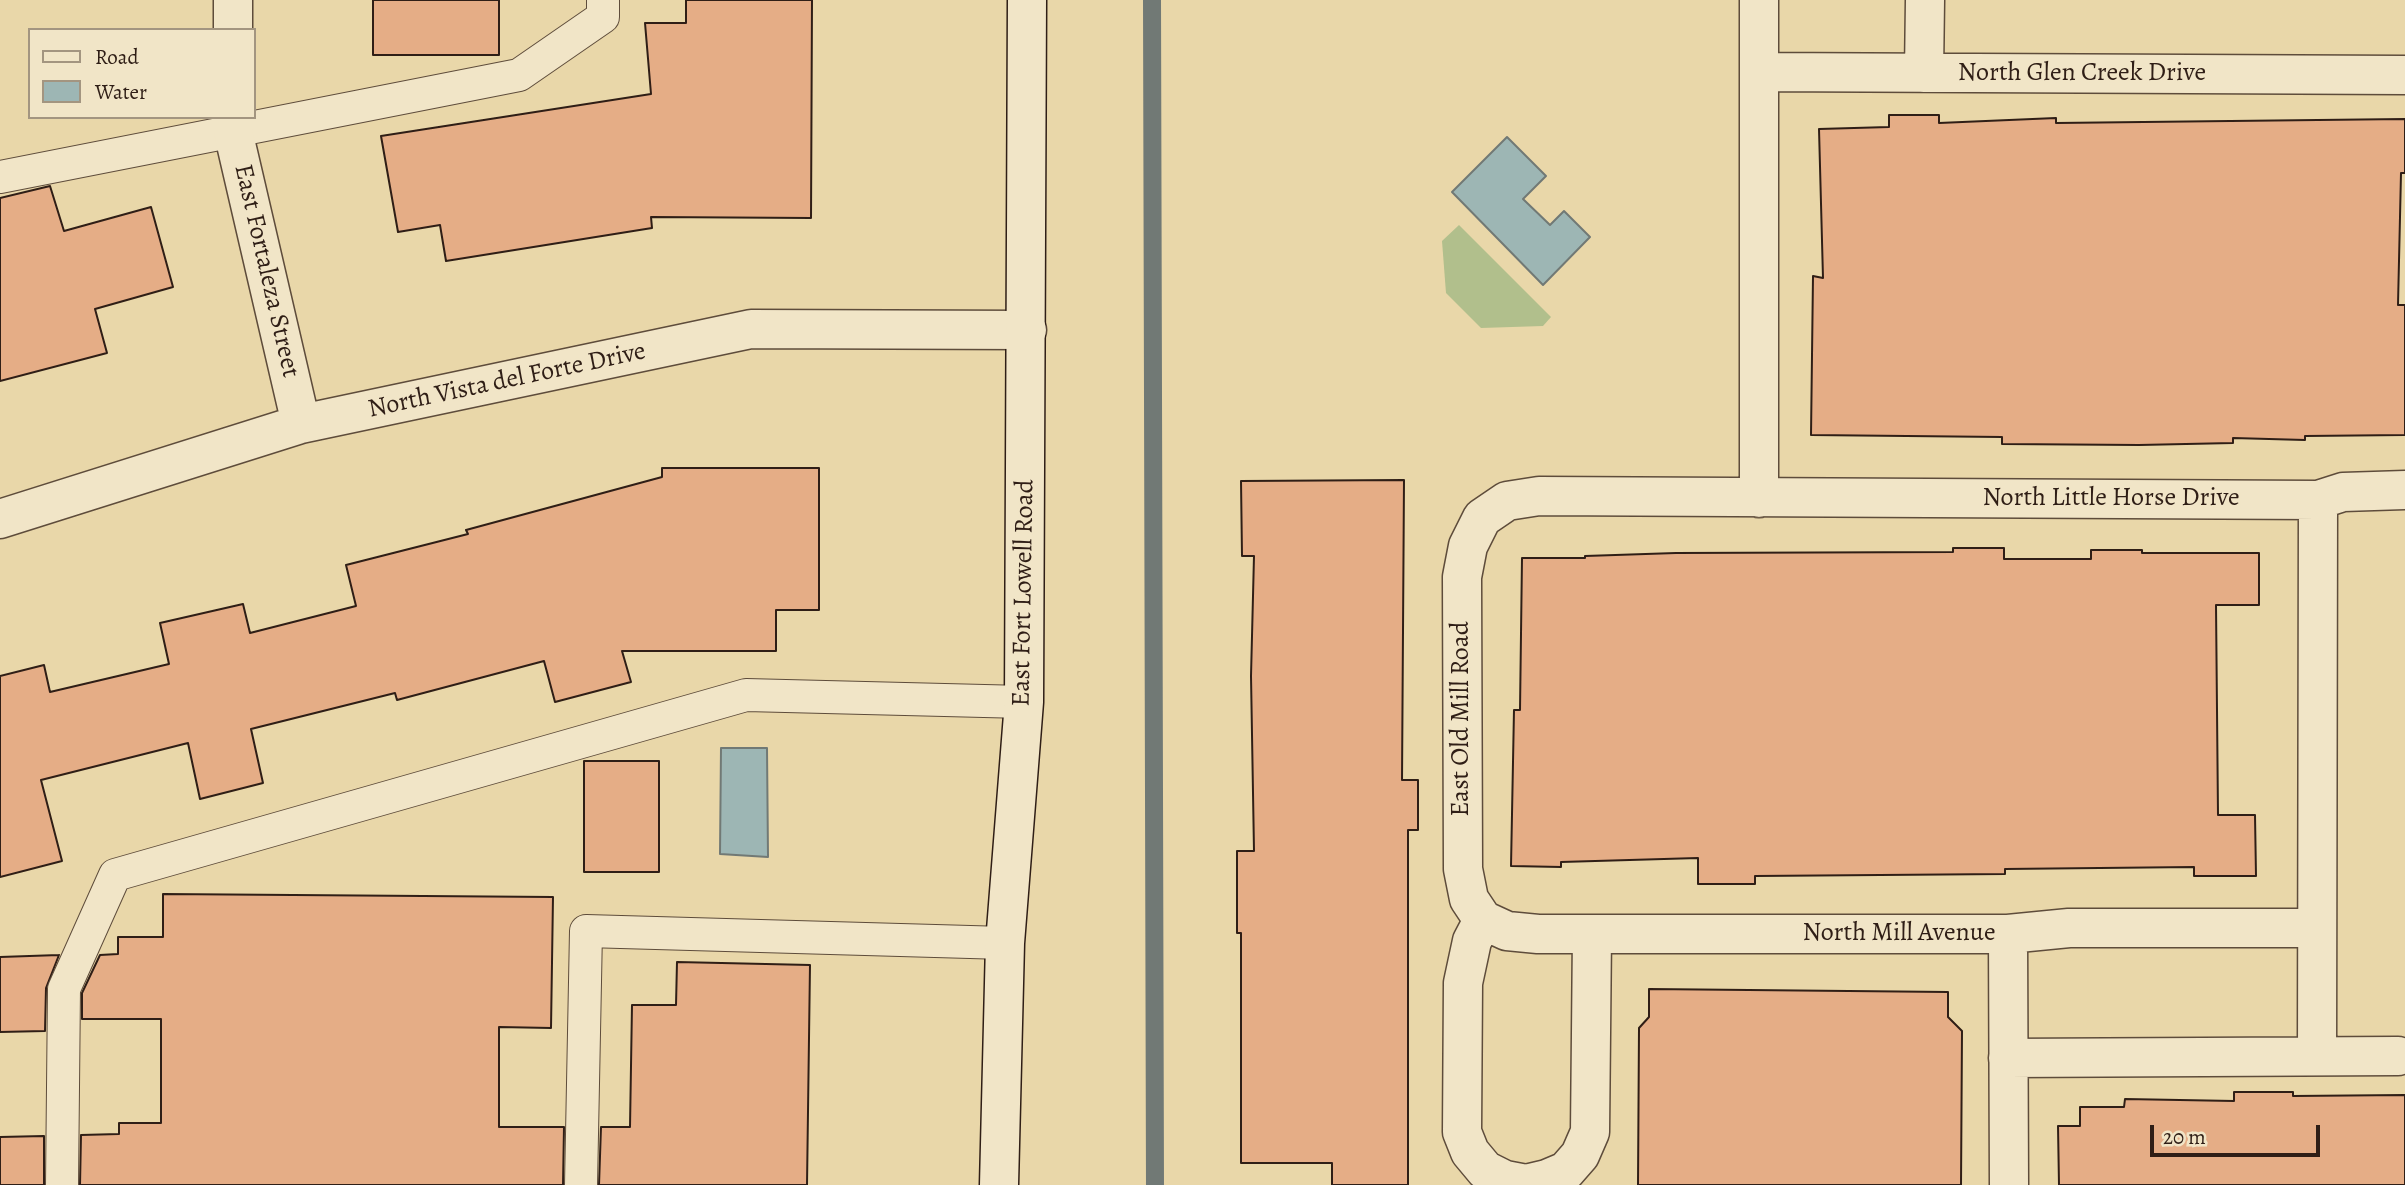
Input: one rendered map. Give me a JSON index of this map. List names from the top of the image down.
{
  "streets": {
    "street": [
      "North Glen Creek Drive",
      "East Fortaleza Street",
      "North Vista del Forte Drive",
      "North Little Horse Drive",
      "East Fort Lowell Road",
      "East Old Mill Road",
      "North Mill Avenue"
    ]
  },
  "crossings": [
    ["East Fortaleza Street", "North Vista del Forte Drive"],
    ["North Vista del Forte Drive", "East Fort Lowell Road"],
    ["North Little Horse Drive", "East Old Mill Road"],
    ["East Old Mill Road", "North Mill Avenue"]
  ],
  "legend": ["Road", "Water"],
  "scale_bar": "20 m"
}
